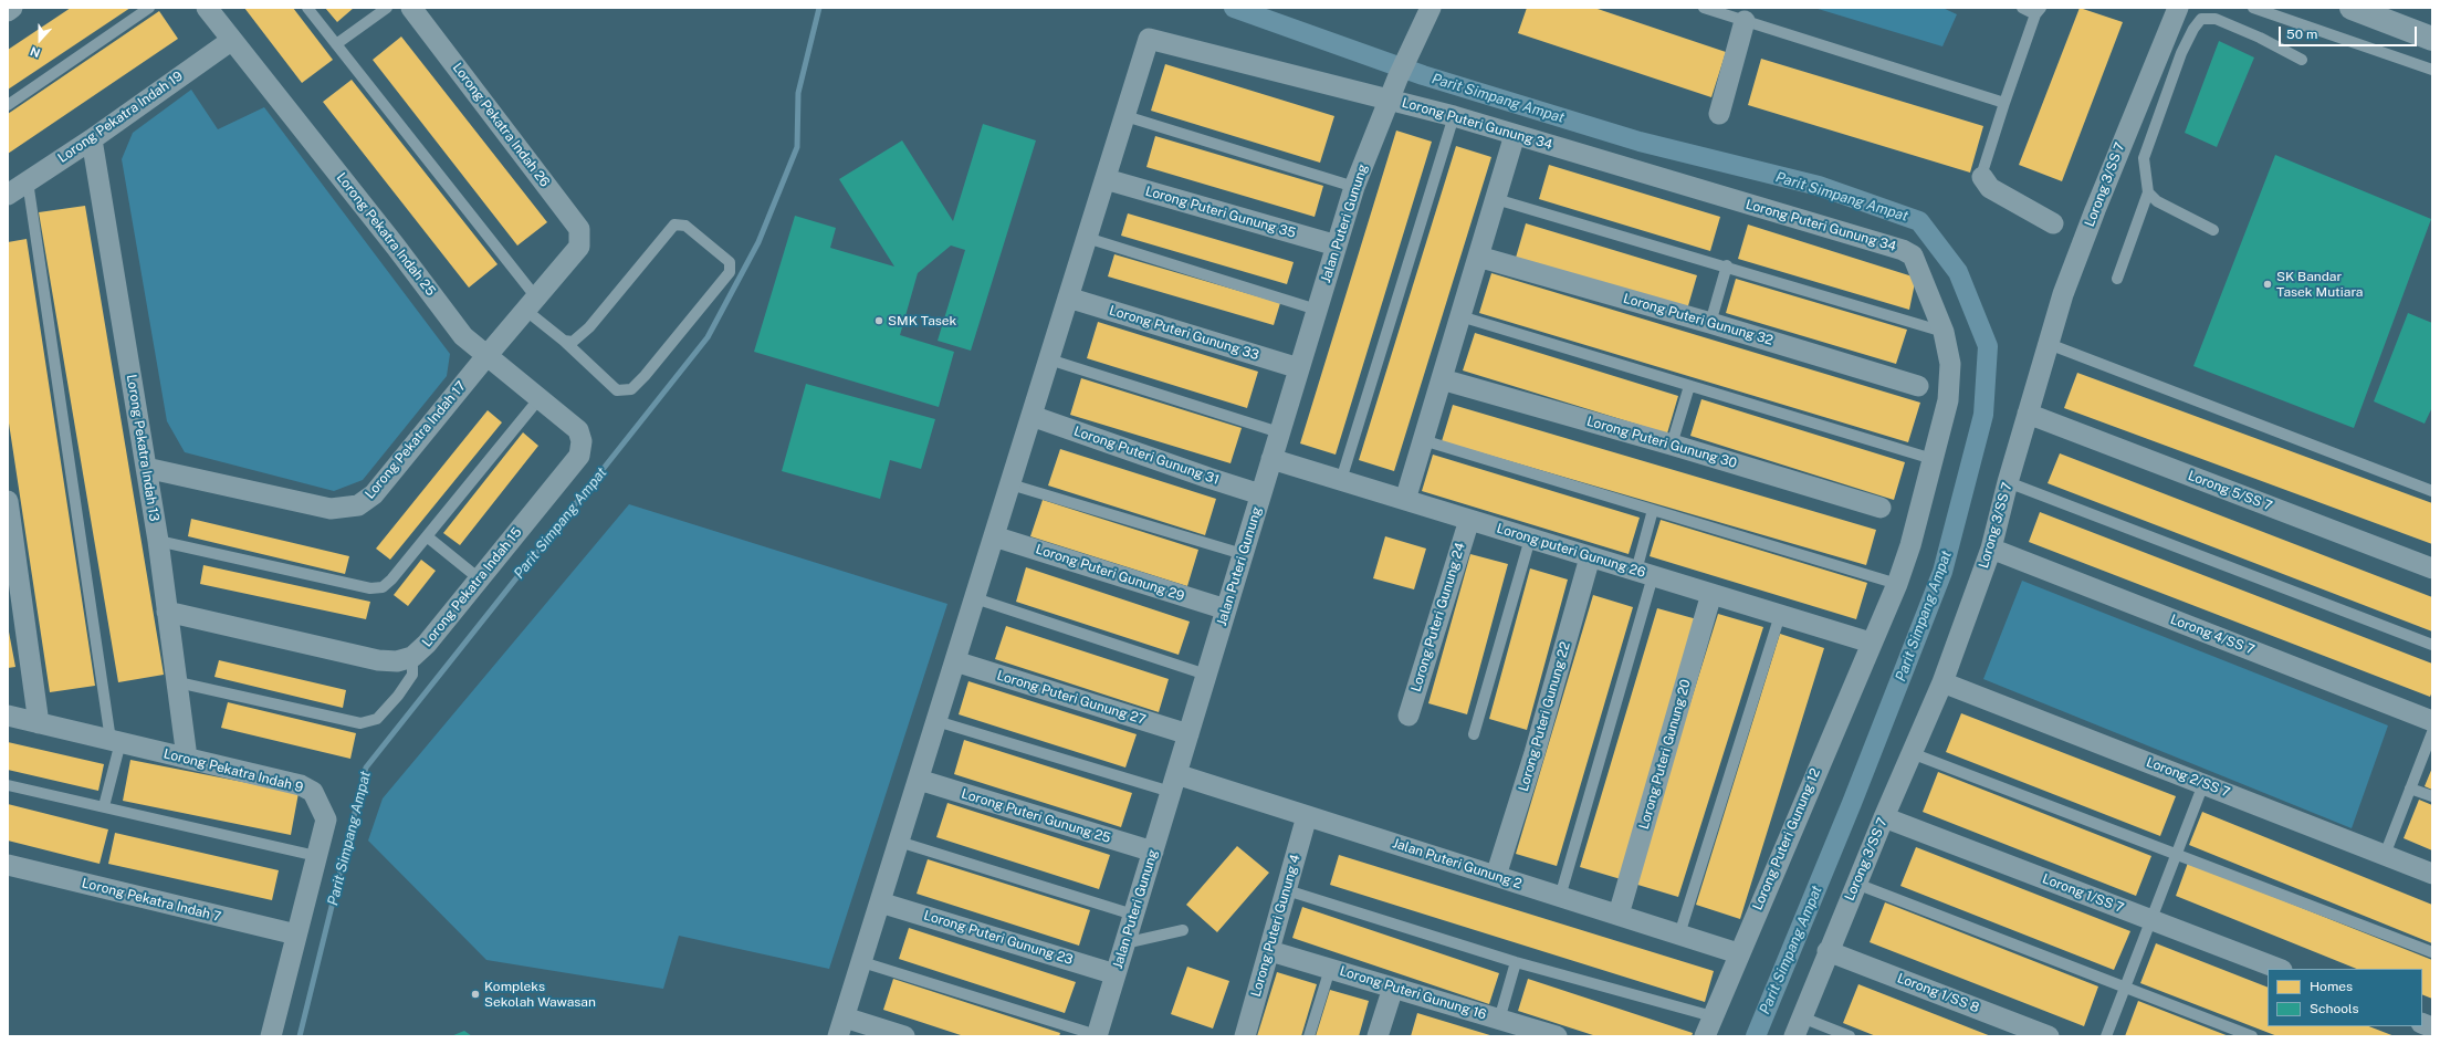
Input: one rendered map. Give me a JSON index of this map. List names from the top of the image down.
{
  "streets": {
    "street": [
      "Lorong Pekatra Indah 19",
      "Lorong Puteri Gunung 34",
      "Lorong Pekatra Indah 26",
      "Lorong 3/SS 7",
      "Lorong Puteri Gunung 35",
      "Jalan Puteri Gunung",
      "Lorong Pekatra Indah 25",
      "Lorong Puteri Gunung 32",
      "Lorong Puteri Gunung 33",
      "Lorong Pekatra Indah 17",
      "Lorong Puteri Gunung 30",
      "Lorong Pekatra Indah 13",
      "Lorong Puteri Gunung 31",
      "Lorong 5/SS 7",
      "Lorong puteri Gunung 26",
      "Lorong Puteri Gunung 29",
      "Lorong Pekatra Indah 15",
      "Lorong Puteri Gunung 24",
      "Lorong 4/SS 7",
      "Lorong Puteri Gunung 27",
      "Lorong Puteri Gunung 22",
      "Lorong Puteri Gunung 20",
      "Lorong Pekatra Indah 9",
      "Lorong 2/SS 7",
      "Lorong Puteri Gunung 25",
      "Lorong Puteri Gunung 12",
      "Jalan Puteri Gunung 2",
      "Lorong 1/SS 7",
      "Lorong Pekatra Indah 7",
      "Lorong Puteri Gunung 4",
      "Lorong Puteri Gunung 23",
      "Lorong Puteri Gunung 16",
      "Lorong 1/SS 8"
    ]
  },
  "crossings": [
    ["Lorong Pekatra Indah 19", "Lorong Pekatra Indah 25"],
    ["Lorong Pekatra Indah 19", "Lorong Pekatra Indah 13"],
    ["Lorong Puteri Gunung 34", "Jalan Puteri Gunung"],
    ["Lorong Puteri Gunung 34", "Lorong puteri Gunung 26"],
    ["Lorong Puteri Gunung 34", "Lorong Puteri Gunung 12"],
    ["Lorong Pekatra Indah 26", "Lorong Pekatra Indah 17"],
    ["Lorong 3/SS 7", "Lorong 5/SS 7"],
    ["Lorong 3/SS 7", "Lorong 4/SS 7"],
    ["Lorong 3/SS 7", "Lorong 2/SS 7"],
    ["Lorong 3/SS 7", "Lorong 1/SS 7"],
    ["Lorong 3/SS 7", "Lorong 1/SS 8"],
    ["Lorong Puteri Gunung 35", "Jalan Puteri Gunung"],
    ["Jalan Puteri Gunung", "Lorong Puteri Gunung 33"],
    ["Jalan Puteri Gunung", "Lorong Puteri Gunung 31"],
    ["Jalan Puteri Gunung", "Lorong puteri Gunung 26"],
    ["Jalan Puteri Gunung", "Lorong Puteri Gunung 29"],
    ["Jalan Puteri Gunung", "Lorong Puteri Gunung 27"],
    ["Jalan Puteri Gunung", "Lorong Puteri Gunung 25"],
    ["Jalan Puteri Gunung", "Jalan Puteri Gunung 2"],
    ["Jalan Puteri Gunung", "Lorong Puteri Gunung 23"],
    ["Lorong Pekatra Indah 25", "Lorong Pekatra Indah 17"],
    ["Lorong Pekatra Indah 25", "Lorong Pekatra Indah 15"],
    ["Lorong Pekatra Indah 17", "Lorong Pekatra Indah 13"],
    ["Lorong Pekatra Indah 13", "Lorong Pekatra Indah 15"],
    ["Lorong Pekatra Indah 13", "Lorong Pekatra Indah 9"],
    ["Lorong puteri Gunung 26", "Lorong Puteri Gunung 24"],
    ["Lorong puteri Gunung 26", "Lorong Puteri Gunung 22"],
    ["Lorong puteri Gunung 26", "Lorong Puteri Gunung 20"],
    ["Lorong puteri Gunung 26", "Lorong Puteri Gunung 12"],
    ["Lorong Puteri Gunung 22", "Jalan Puteri Gunung 2"],
    ["Lorong Puteri Gunung 20", "Jalan Puteri Gunung 2"],
    ["Lorong Pekatra Indah 9", "Lorong Pekatra Indah 7"],
    ["Lorong Puteri Gunung 12", "Jalan Puteri Gunung 2"],
    ["Jalan Puteri Gunung 2", "Lorong Puteri Gunung 4"],
    ["Lorong Puteri Gunung 4", "Lorong Puteri Gunung 16"]
  ],
  "water": ["Parit Simpang Ampat"],
  "places": ["SK Bandar Tasek Mutiara", "SMK Tasek", "Kompleks Sekolah Wawasan"],
  "legend": ["Homes", "Schools"],
  "scale_bar": "50 m",
  "north": "bottom"
}
